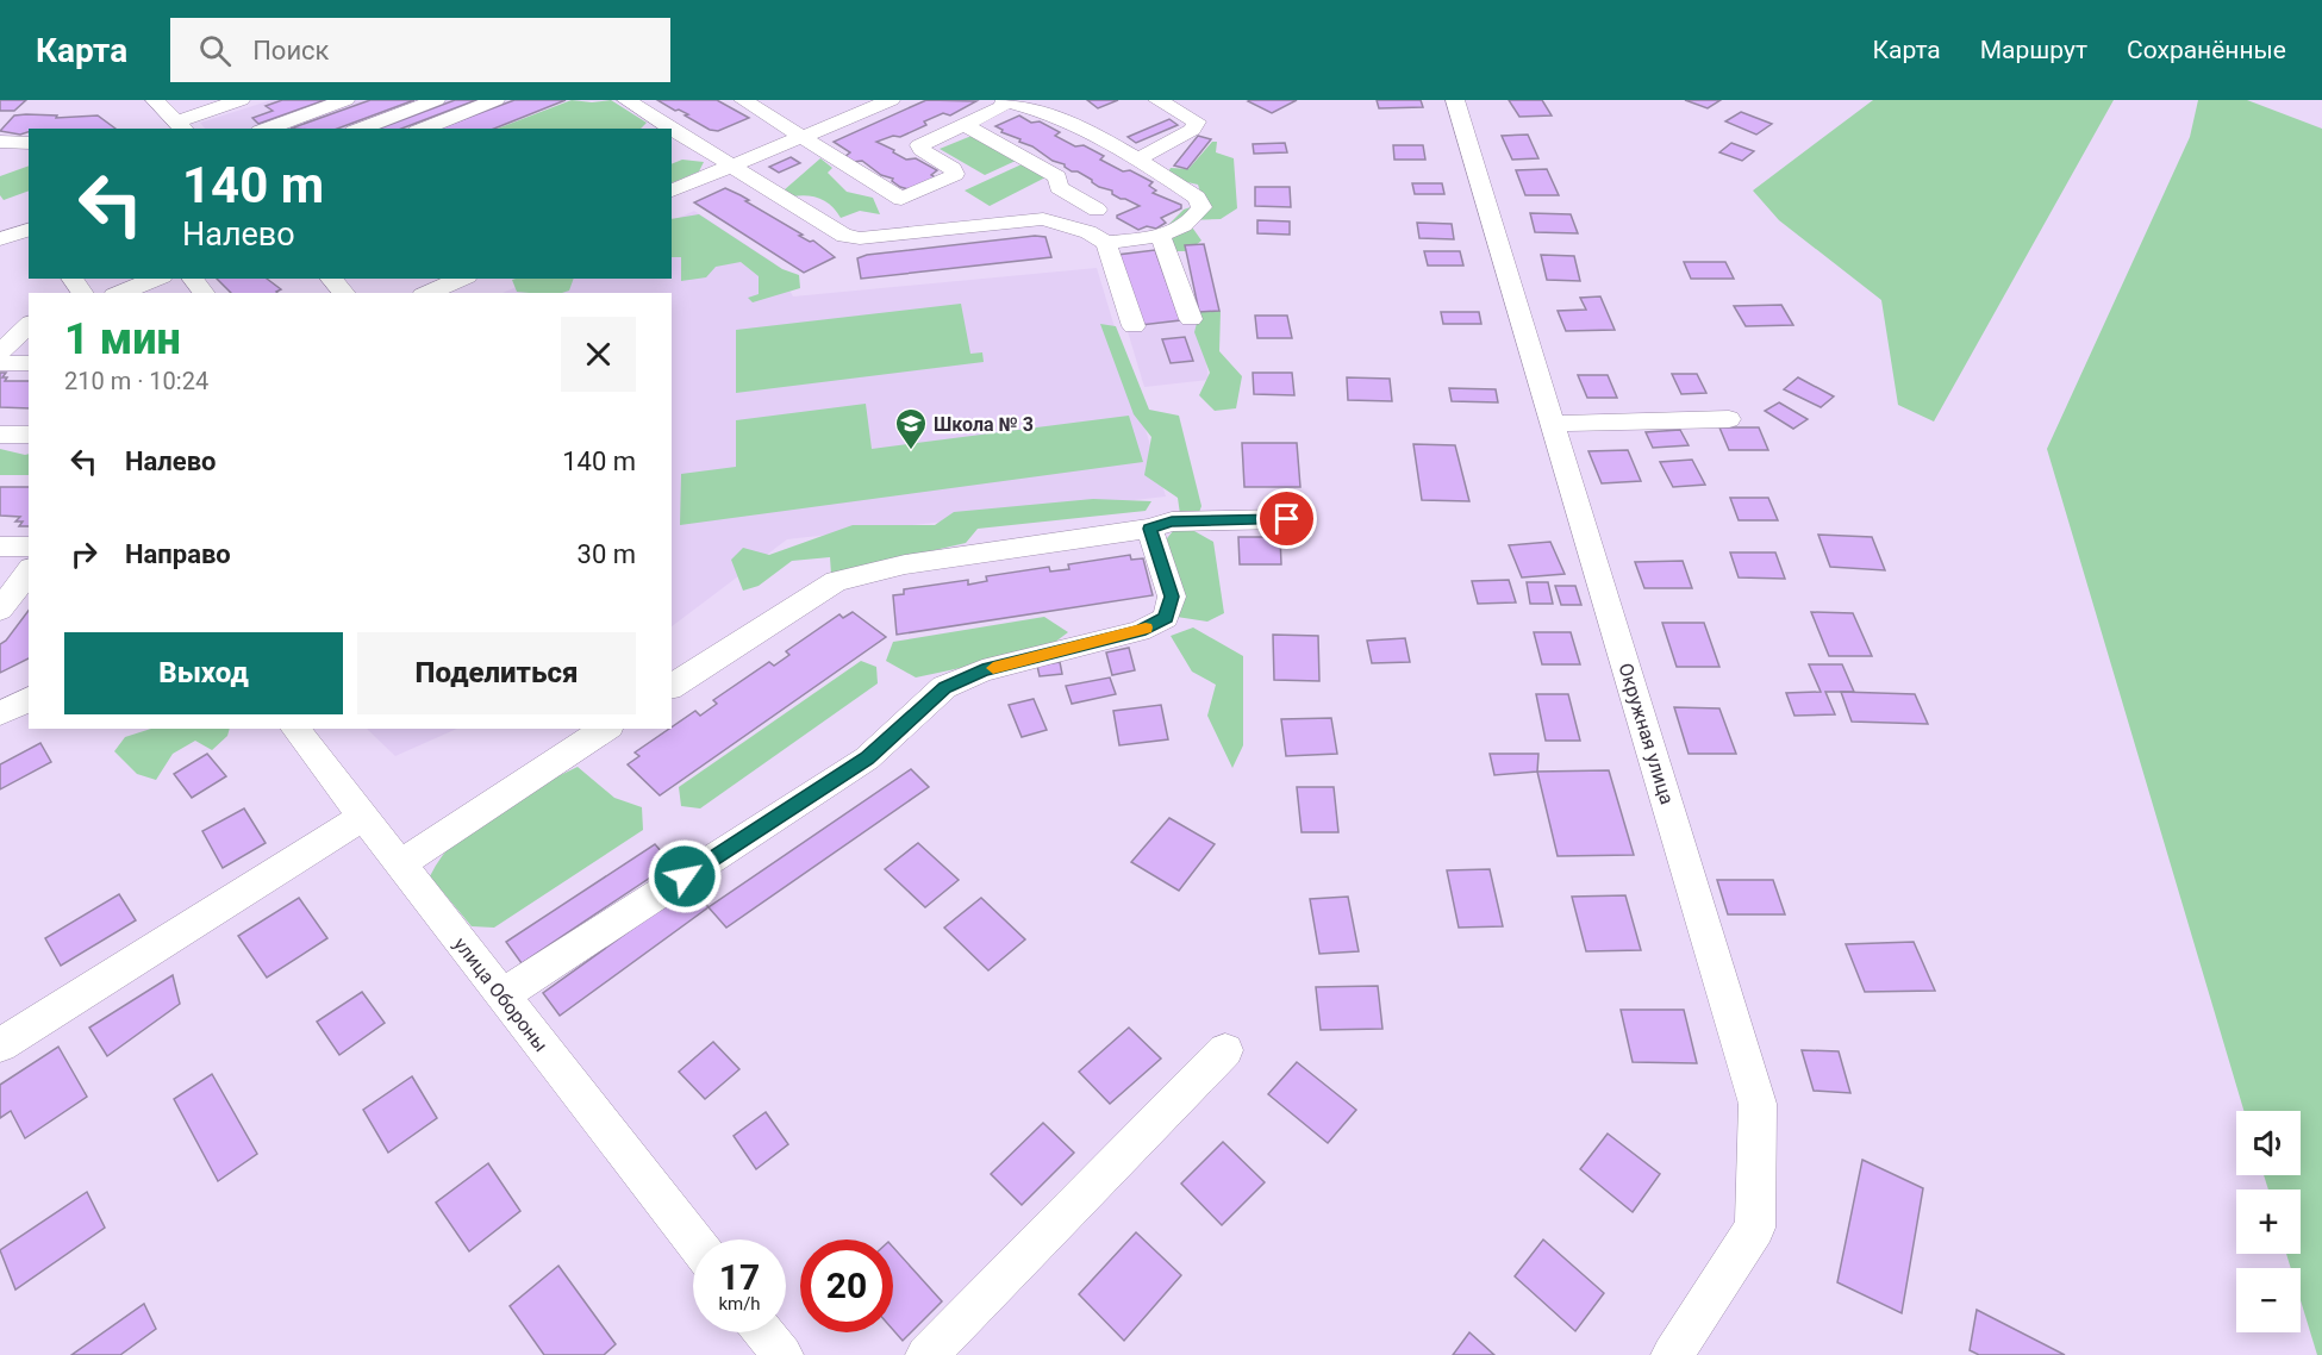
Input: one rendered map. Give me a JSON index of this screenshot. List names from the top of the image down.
{
  "streets": {
    "street": ["Окружная улица", "улица Обороны"]
  },
  "places": {
    "school or university": ["Школа № 3"]
  },
  "page": {
    "header": "Карта",
    "search": "Поиск",
    "nav": ["Карта", "Маршрут", "Сохранённые"],
    "turn": ["140 m", "Налево"],
    "heading": ["1 мин", "210 m · 10:24"],
    "list": [
      {
        "name": "Налево",
        "value": "140 m"
      },
      {
        "name": "Направо",
        "value": "30 m"
      }
    ],
    "buttons": ["Выход", "Поделиться"],
    "map_buttons": ["+", "−"],
    "speed": "17 km/h",
    "limit": "20"
  }
}
